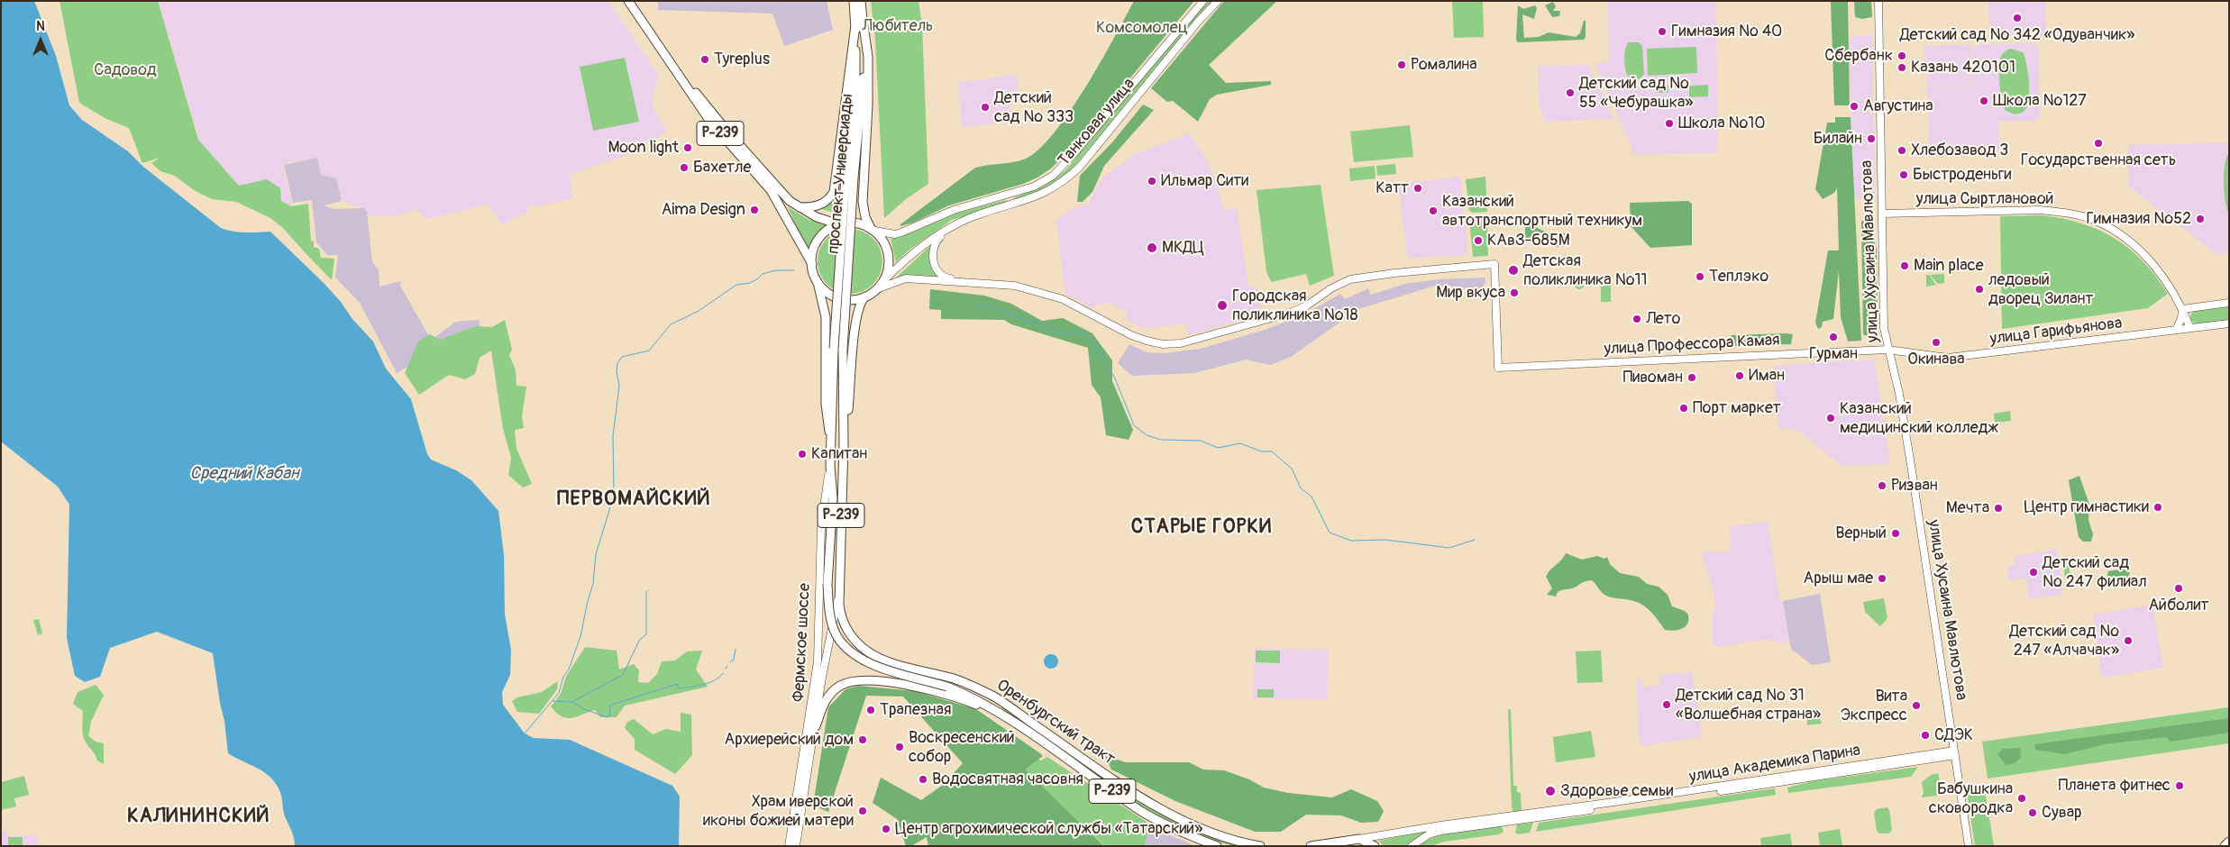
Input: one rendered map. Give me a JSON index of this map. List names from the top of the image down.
{
  "streets": {
    "main road": ["Р-239", "проспект Универсиады", "Оренбургский тракт"],
    "street": [
      "Танковая улица",
      "улица Сыртлановой",
      "улица Хусаина Мавлютова",
      "улица Гарифьянова",
      "улица Профессора Камая",
      "Фермское шоссе",
      "улица Академика Парина"
    ]
  },
  "crossings": [
    ["Танковая улица", "Р-239"],
    ["Р-239", "Оренбургский тракт"],
    ["проспект Универсиады", "Оренбургский тракт"],
    ["улица Сыртлановой", "улица Хусаина Мавлютова"],
    ["улица Сыртлановой", "улица Гарифьянова"],
    ["улица Хусаина Мавлютова", "улица Гарифьянова"],
    ["улица Хусаина Мавлютова", "улица Профессора Камая"],
    ["улица Хусаина Мавлютова", "улица Академика Парина"],
    ["улица Гарифьянова", "улица Профессора Камая"],
    ["Фермское шоссе", "Оренбургский тракт"]
  ],
  "districts": ["ПЕРВОМАЙСКИЙ", "СТАРЫЕ ГОРКИ", "КАЛИНИНСКИЙ"],
  "water": ["Средний Кабан"],
  "parks": ["Любитель", "Комсомолец", "Садовод"],
  "places": [
    "Детский сад № 342 «Одуванчик»",
    "Гимназия № 40",
    "Сбербанк",
    "Tyreplus",
    "Ромалина",
    "Казань 420101",
    "Детский сад № 55 «Чебурашка»",
    "Школа №127",
    "Августина",
    "Детский сад № 333",
    "Школа №10",
    "Билайн",
    "Государственная сеть",
    "Moon light",
    "Хлебозавод 3",
    "Бахетле",
    "Быстроденьги",
    "Ильмар Сити",
    "Катт",
    "Aima Design",
    "Казанский автотранспортный техникум",
    "Гимназия №52",
    "КАвЗ-685М",
    "МКДЦ",
    "Main place",
    "Детская поликлиника №11",
    "Теплэко",
    "ледовый дворец Зилант",
    "Мир вкуса",
    "Городская поликлиника №18",
    "Лето",
    "Гурман",
    "Окинава",
    "Иман",
    "Пивоман",
    "Порт маркет",
    "Казанский медицинский колледж",
    "Капитан",
    "Ризван",
    "Центр гимнастики",
    "Мечта",
    "Верный",
    "Детский сад № 247 филиал",
    "Арыш мае",
    "Айболит",
    "Детский сад № 247 «Алчачак»",
    "Детский сад № 31 «Волшебная страна»",
    "Вита Экспресс",
    "Трапезная",
    "СДЭК",
    "Архиерейский дом",
    "Воскресенский собор",
    "Водосвятная часовня",
    "Планета фитнес",
    "Здоровье семьи",
    "Бабушкина сковородка",
    "Храм иверской иконы божией матери",
    "Сувар",
    "Центр агрохимической службы «Татарский»"
  ],
  "north": "top"
}
